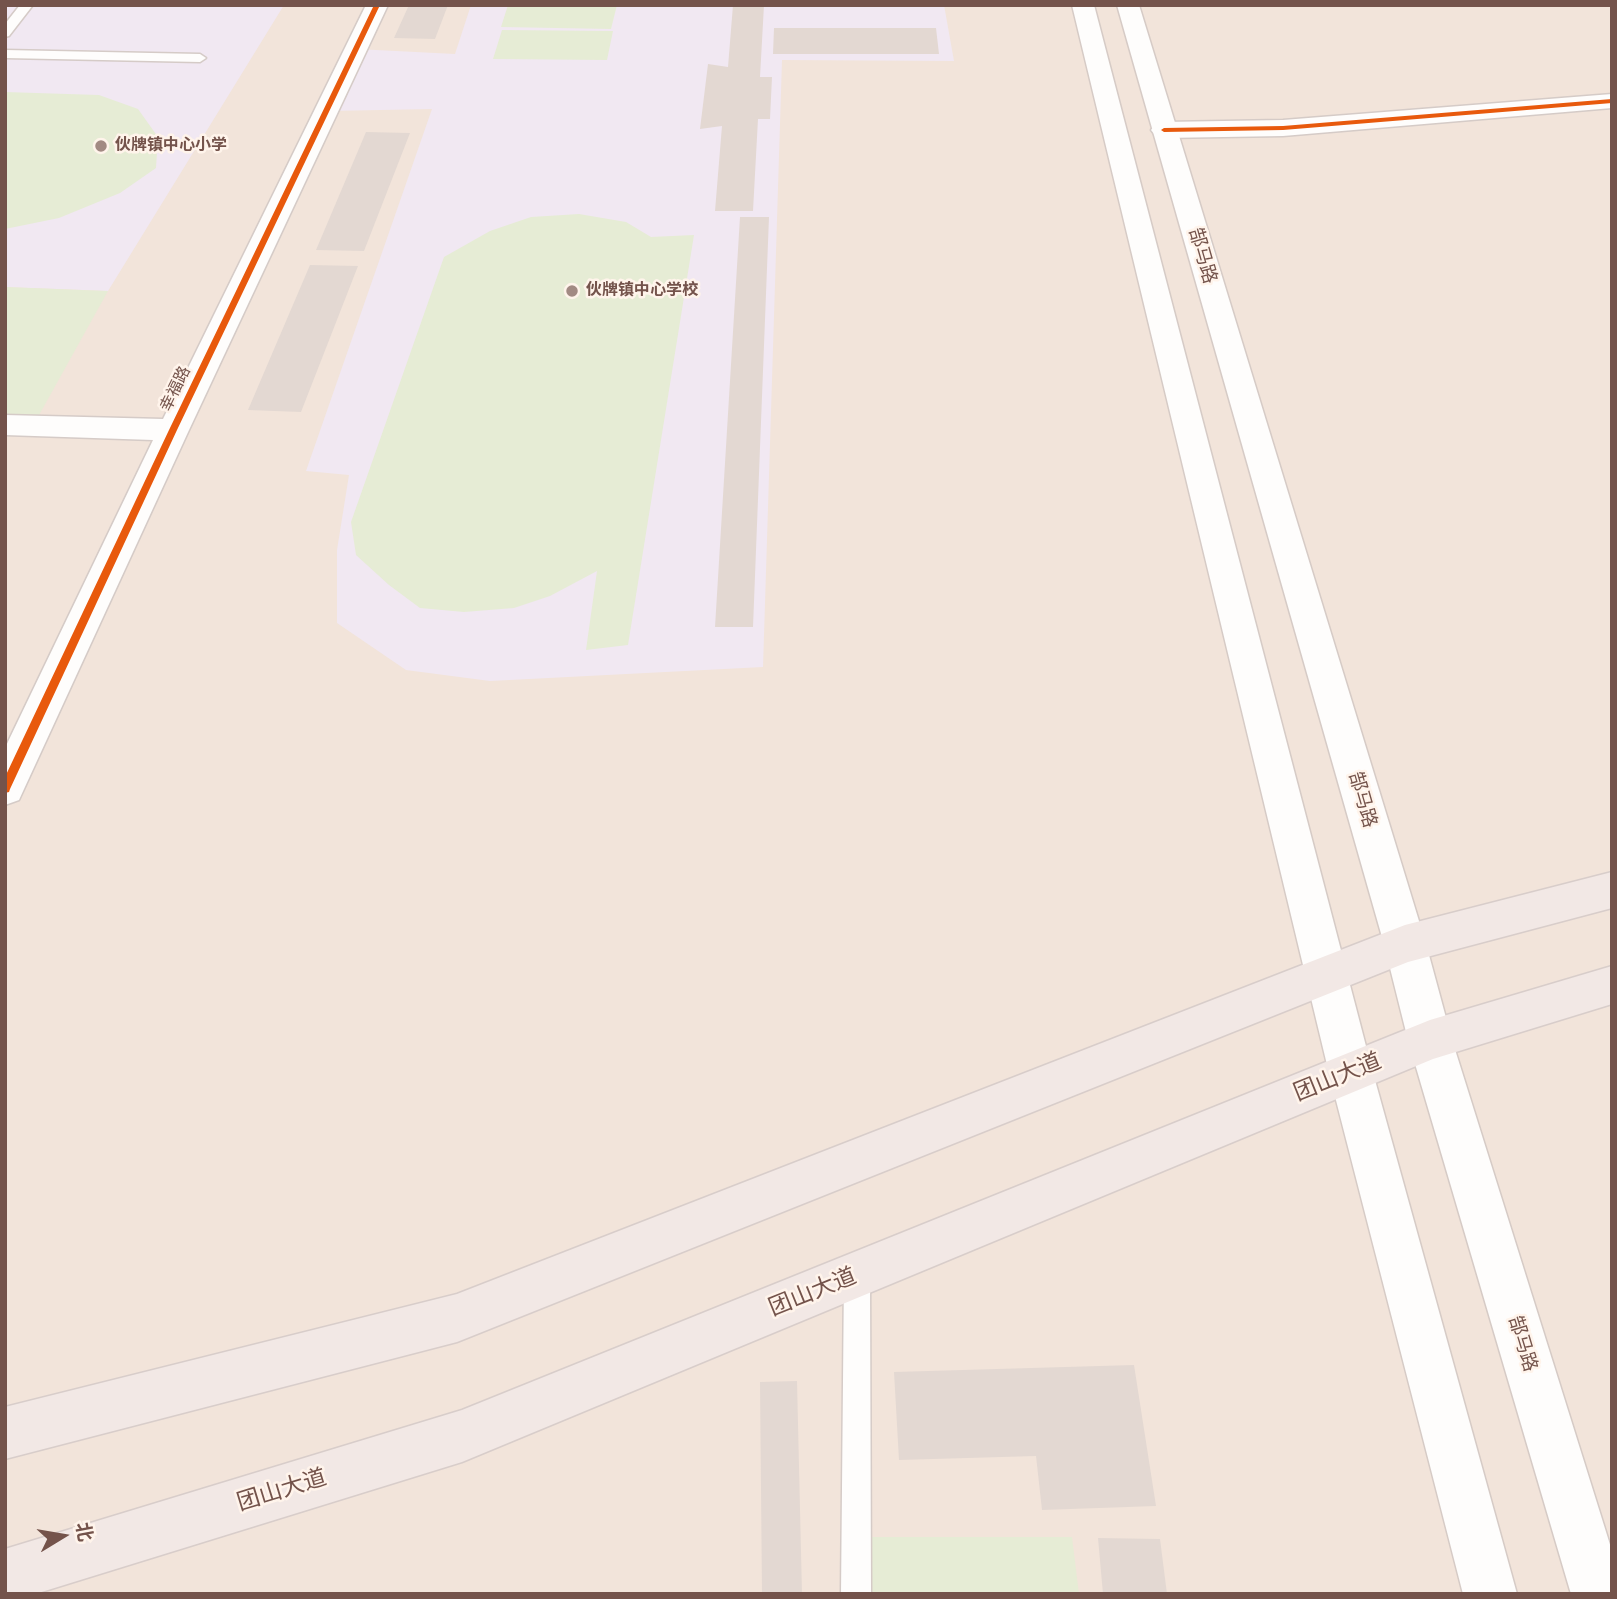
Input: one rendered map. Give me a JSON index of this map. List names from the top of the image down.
{
  "streets": {
    "highway": ["团山大道"],
    "main road": ["郜马路", "幸福路"]
  },
  "crossings": [
    ["郜马路", "团山大道"]
  ],
  "places": ["伙牌镇中心小学", "伙牌镇中心学校"],
  "north": "right"
}
